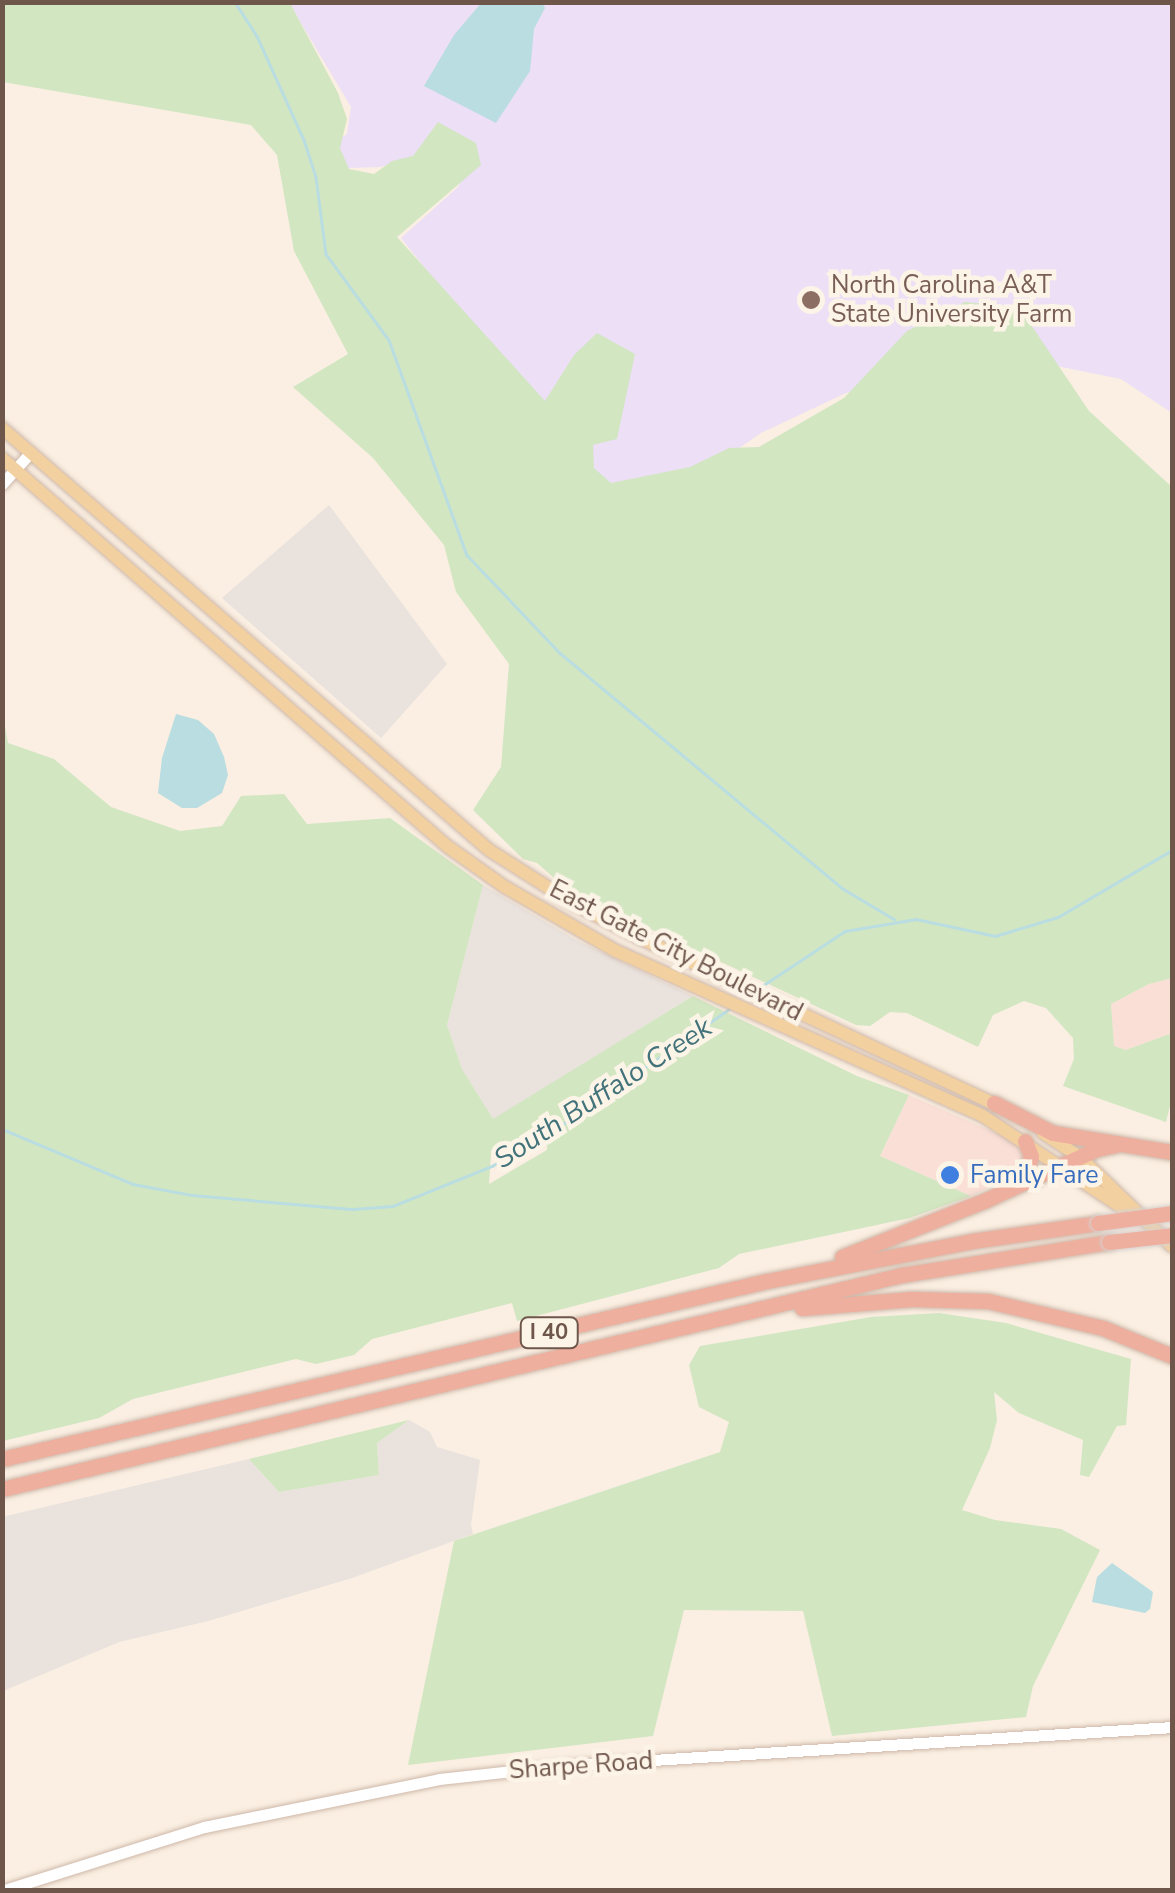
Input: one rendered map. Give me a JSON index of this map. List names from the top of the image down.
{
  "streets": {
    "highway": ["I 40"],
    "main road": ["East Gate City Boulevard"],
    "street": ["Sharpe Road"]
  },
  "water": ["South Buffalo Creek"],
  "places": ["North Carolina A&T State University Farm", "Family Fare"]
}
